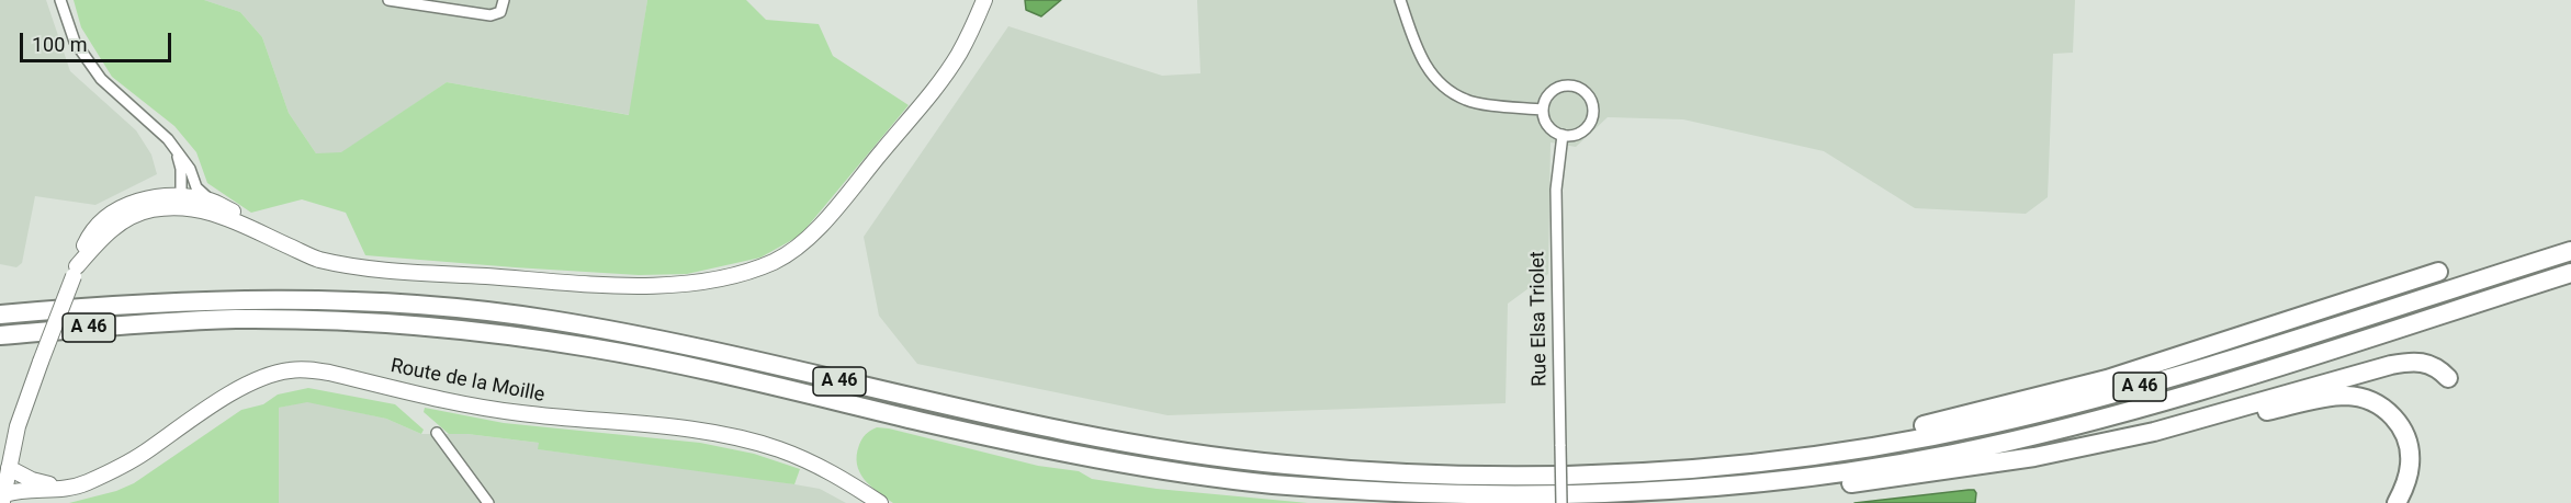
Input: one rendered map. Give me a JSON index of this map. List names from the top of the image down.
{
  "streets": {
    "highway": ["A 46"],
    "street": ["Rue Elsa Triolet", "Route de la Moille"]
  },
  "scale_bar": "100 m"
}
